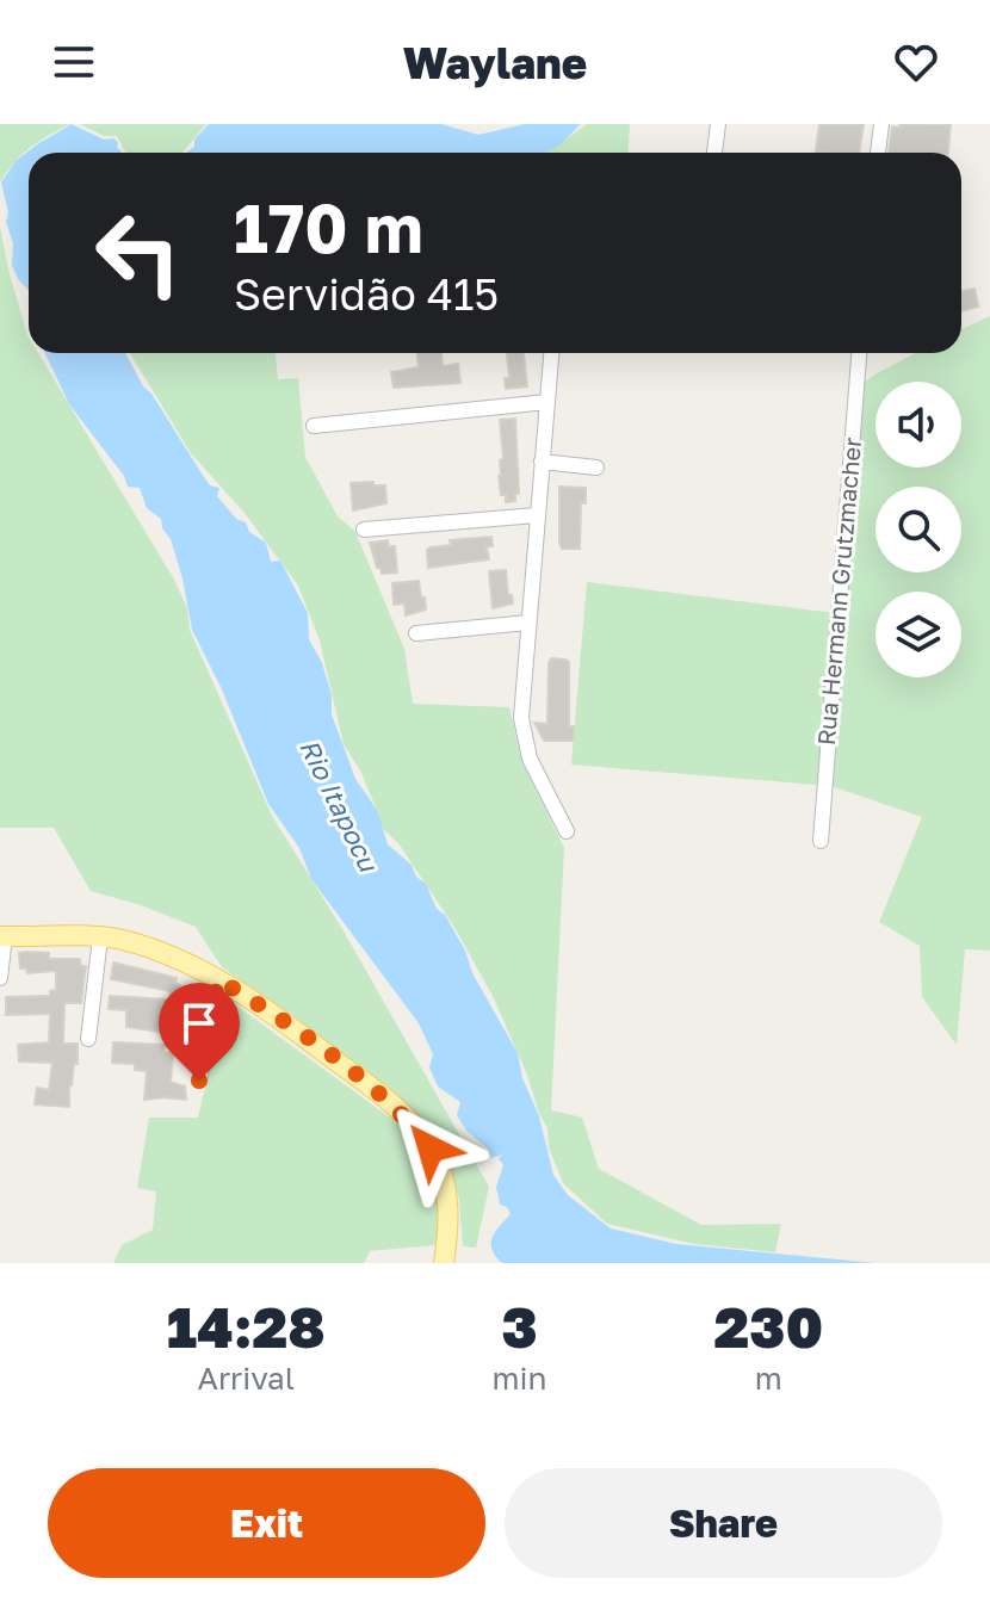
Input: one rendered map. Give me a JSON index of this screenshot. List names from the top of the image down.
{
  "streets": {
    "street": ["Rua Hermann Grutzmacher"]
  },
  "water": ["Rio Itapocu"],
  "page": {
    "header": "Waylane",
    "turn": ["170 m", "Servidão 415"],
    "eta": [
      "14:28",
      "Arrival",
      "3",
      "min",
      "230",
      "m"
    ],
    "buttons": ["Exit", "Share"]
  }
}
